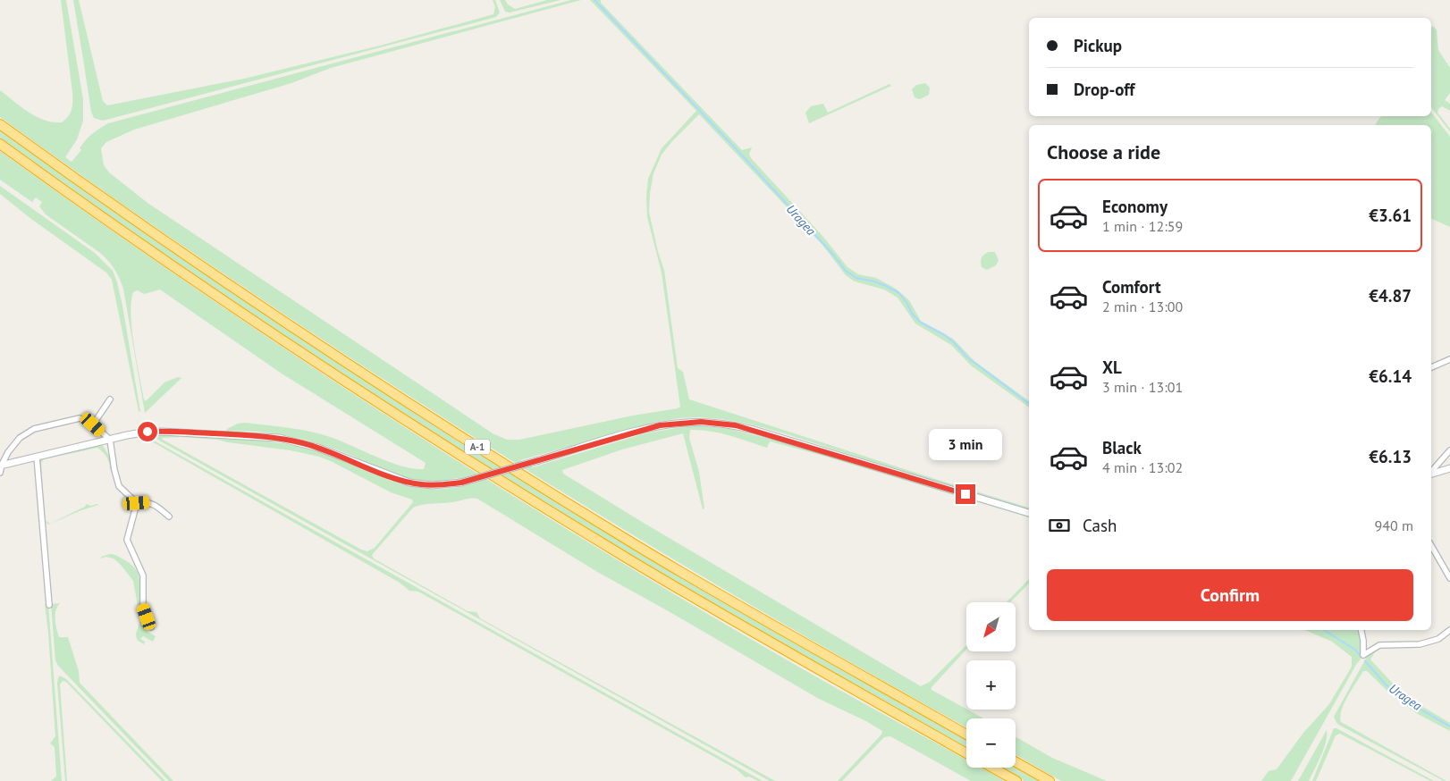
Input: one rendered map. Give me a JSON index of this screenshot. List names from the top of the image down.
{
  "streets": {
    "highway": ["A-1"]
  },
  "water": ["Uragea"],
  "north": "bottom left",
  "page": {
    "banner": ["Pickup", "Drop-off"],
    "heading": "Choose a ride",
    "list": [
      {
        "name": "Economy",
        "note": "1 min · 12:59",
        "value": "€3.61"
      },
      {
        "name": "Comfort",
        "note": "2 min · 13:00",
        "value": "€4.87"
      },
      {
        "name": "XL",
        "note": "3 min · 13:01",
        "value": "€6.14"
      },
      {
        "name": "Black",
        "note": "4 min · 13:02",
        "value": "€6.13"
      }
    ],
    "bubble": "3 min",
    "pay": ["Cash", "940 m"],
    "buttons": "Confirm",
    "map_buttons": ["+", "−"]
  }
}
